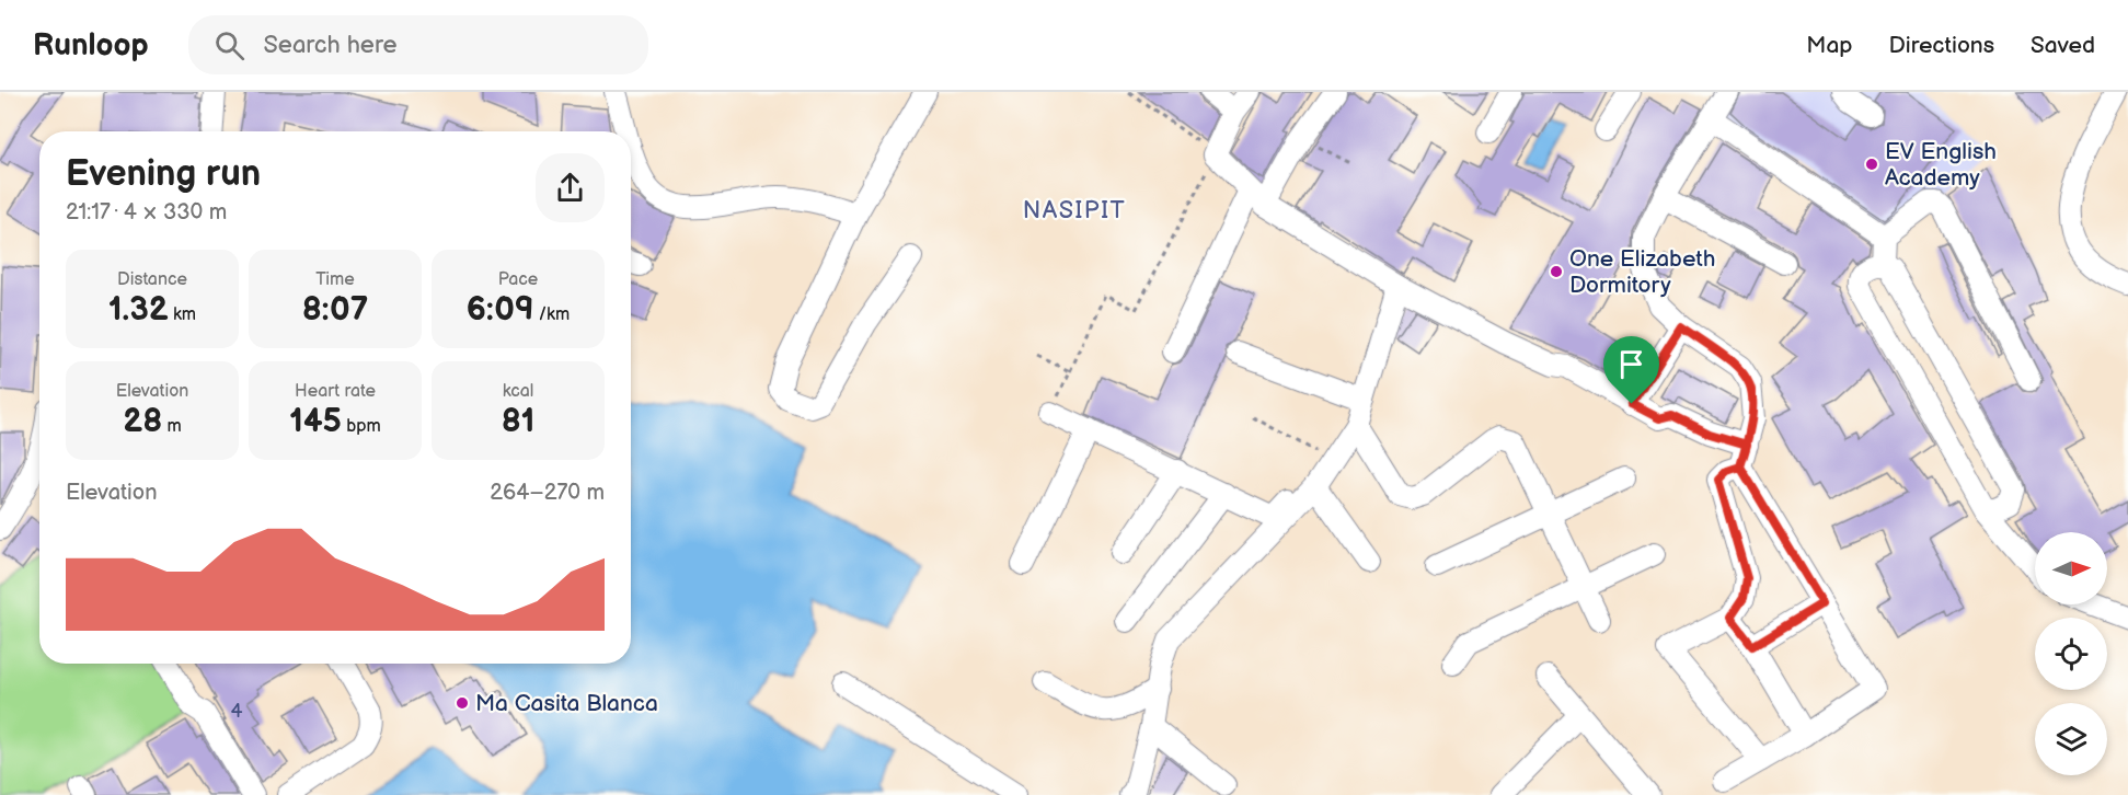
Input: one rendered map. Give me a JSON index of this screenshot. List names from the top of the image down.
{
  "districts": ["NASIPIT"],
  "places": ["EV English Academy", "One Elizabeth Dormitory", "Ma Casita Blanca"],
  "house_numbers": ["4"],
  "north": "right",
  "page": {
    "header": "Runloop",
    "search": "Search here",
    "nav": ["Map", "Directions", "Saved"],
    "heading": ["Evening run", "21:17 · 4 × 330 m"],
    "stats": [
      ["Distance", "1.32 km"],
      ["Time", "8:07"],
      ["Pace", "6:09 /km"],
      ["Elevation", "28 m"],
      ["Heart rate", "145 bpm"],
      ["kcal", "81"]
    ],
    "chart": ["Elevation", "264–270 m"]
  }
}
